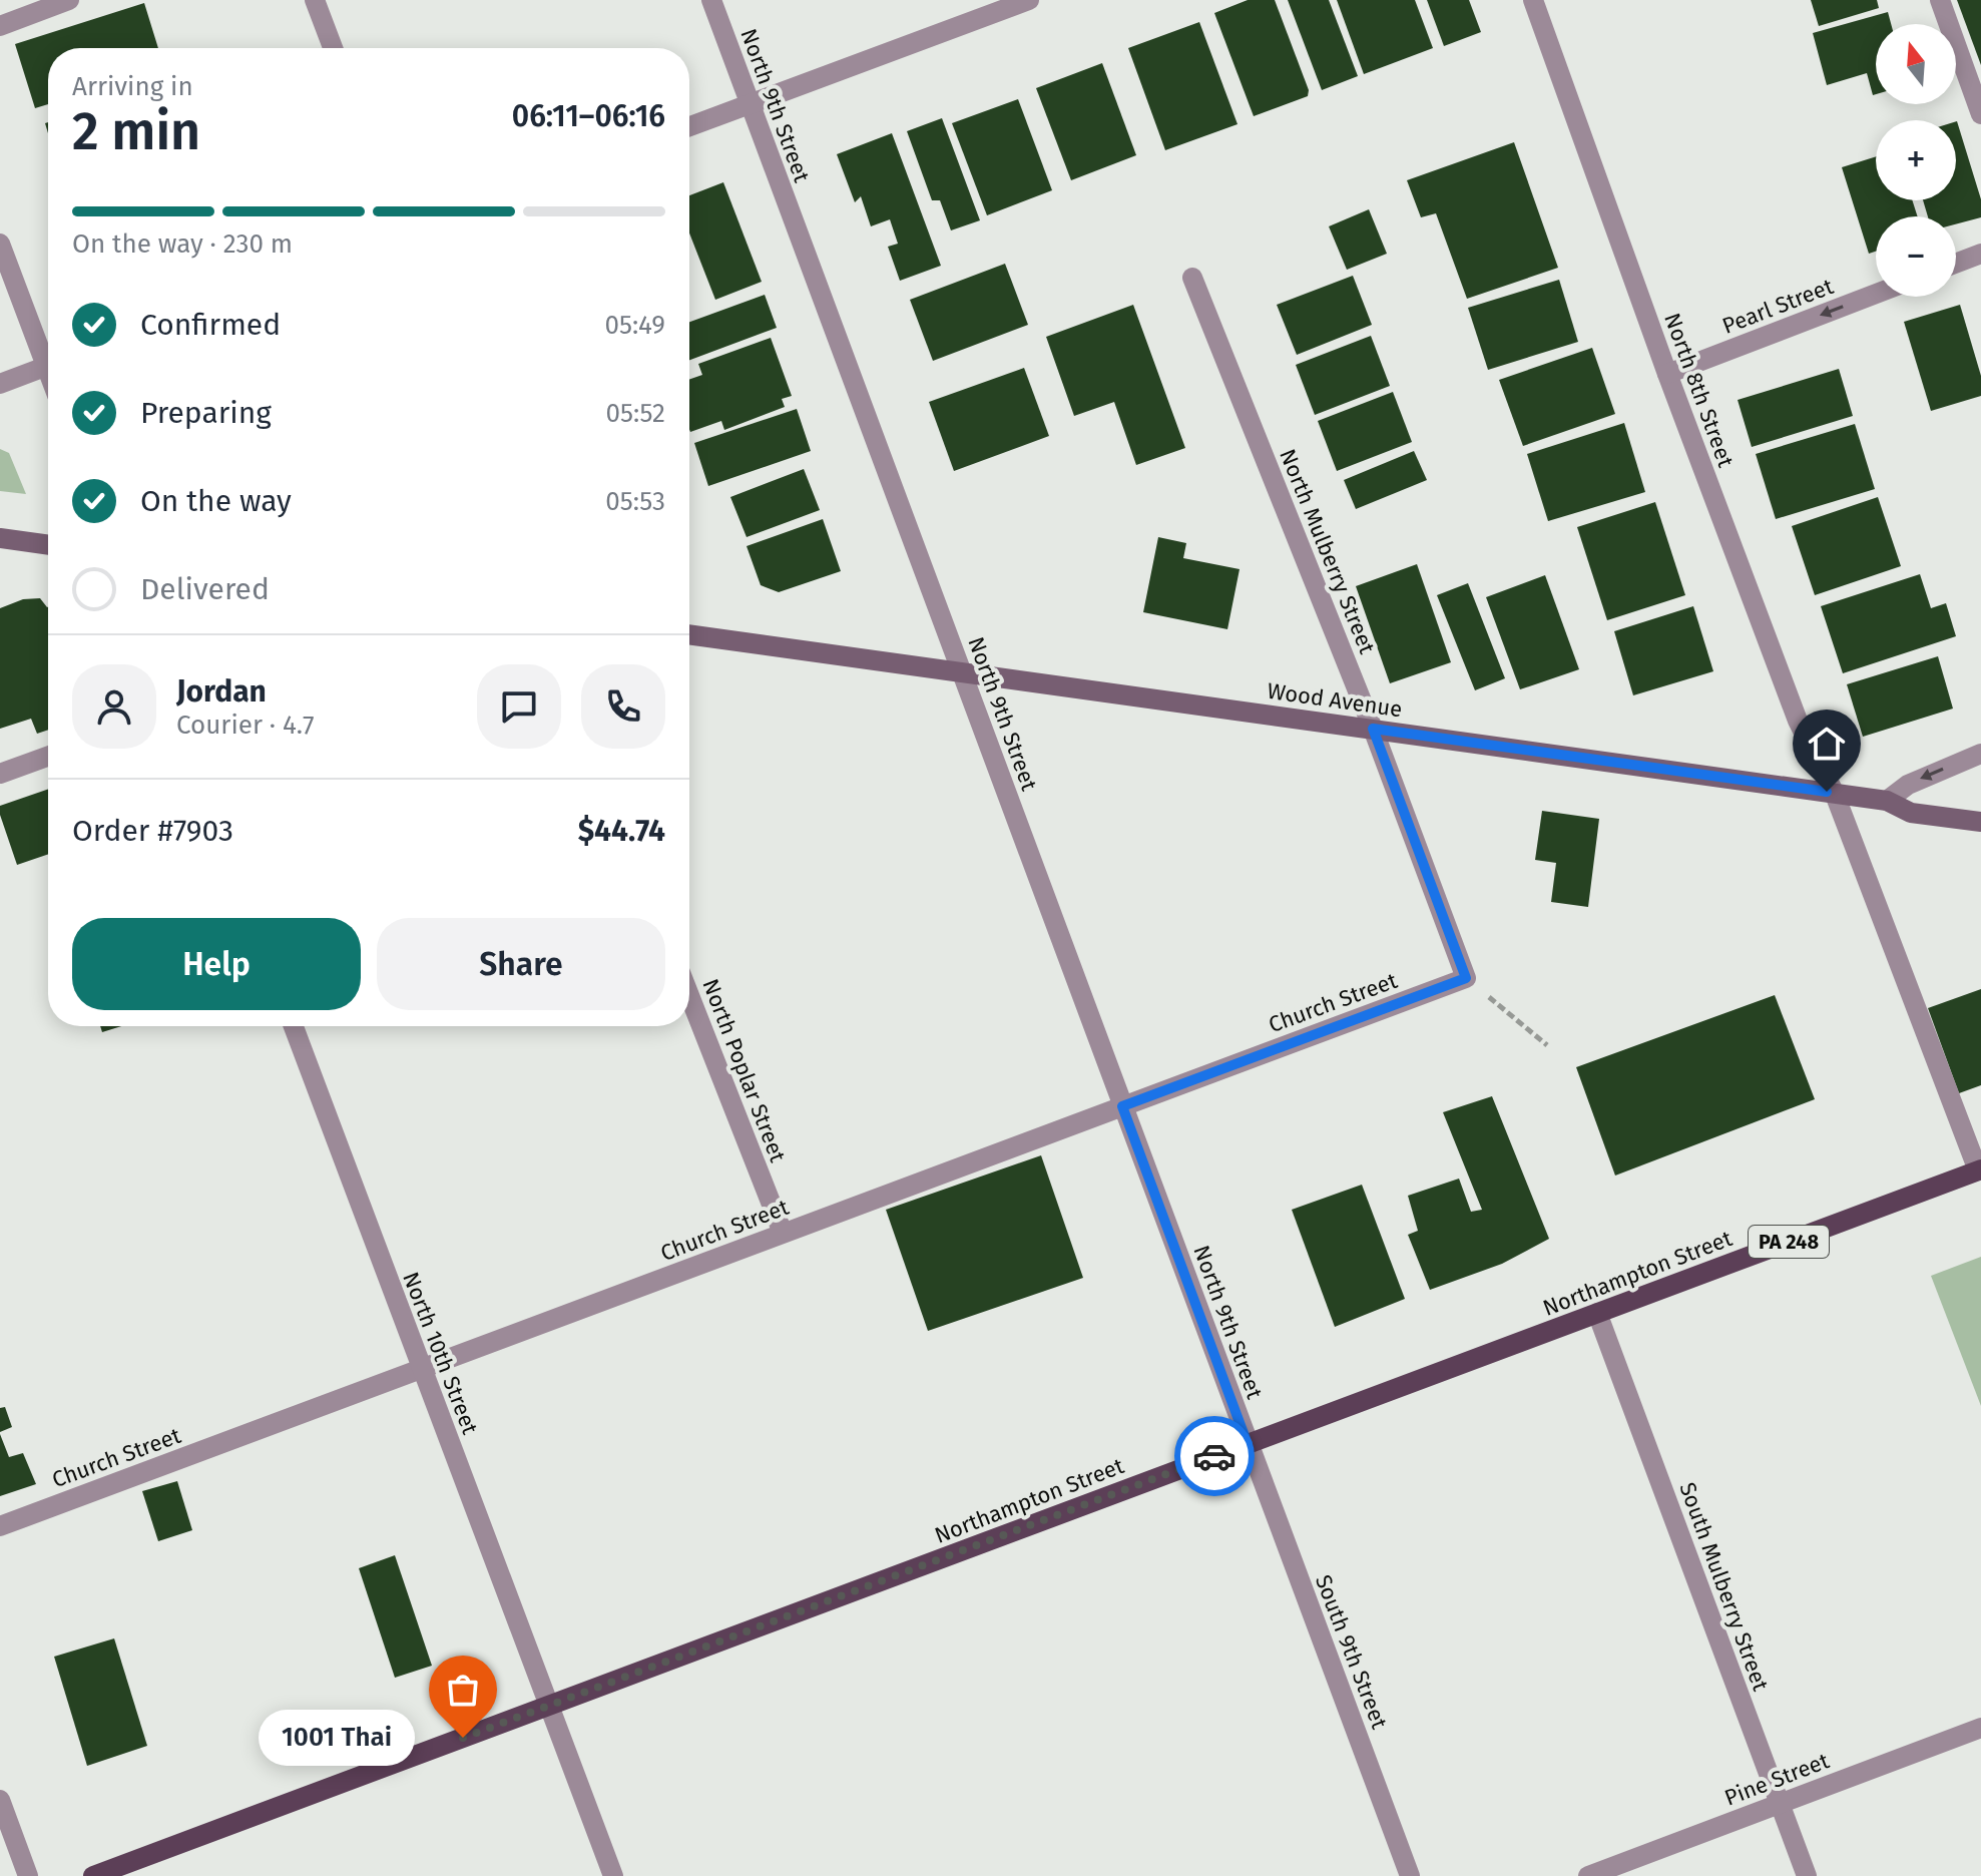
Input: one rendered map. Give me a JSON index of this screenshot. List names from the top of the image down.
{
  "streets": {
    "main road": ["Wood Avenue", "PA 248", "Northampton Street"],
    "street": [
      "North 9th Street",
      "Pearl Street",
      "North 8th Street",
      "North Mulberry Street",
      "Church Street",
      "North Poplar Street",
      "North 10th Street",
      "South Mulberry Street",
      "South 9th Street",
      "Pine Street"
    ]
  },
  "crossings": [
    ["North 9th Street", "Wood Avenue"],
    ["North 9th Street", "Church Street"],
    ["North 9th Street", "Northampton Street"],
    ["North 9th Street", "South 9th Street"],
    ["Pearl Street", "North 8th Street"],
    ["North 8th Street", "Northampton Street"],
    ["North Mulberry Street", "Wood Avenue"],
    ["North Mulberry Street", "Church Street"],
    ["Church Street", "North Poplar Street"],
    ["Church Street", "North 10th Street"],
    ["Northampton Street", "North 10th Street"],
    ["Northampton Street", "South Mulberry Street"],
    ["Northampton Street", "South 9th Street"],
    ["South Mulberry Street", "Pine Street"]
  ],
  "one_way": ["Pearl Street"],
  "places": ["1001 Thai"],
  "north": "top",
  "page": {
    "map_buttons": ["+", "−"],
    "heading": ["2 min", "Arriving in", "06:11–06:16"],
    "panel": [
      "Jordan",
      "Courier · 4.7",
      "Order #7903",
      "$44.74"
    ],
    "bar": "On the way · 230 m",
    "list": [
      ["Confirmed", "05:49"],
      ["Preparing", "05:52"],
      ["On the way", "05:53"],
      "Delivered"
    ],
    "buttons": ["Help", "Share"],
    "bubble": "1001 Thai"
  }
}
